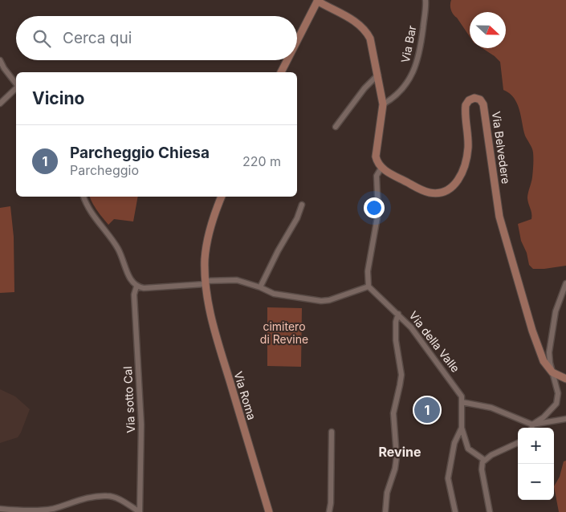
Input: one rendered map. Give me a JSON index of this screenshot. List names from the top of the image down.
{
  "streets": {
    "street": [
      "Via Bar",
      "Via Belvedere",
      "Via della Valle",
      "Via Roma",
      "Via sotto Cal"
    ]
  },
  "districts": ["Revine"],
  "parks": ["cimitero di Revine"],
  "north": "right",
  "page": {
    "search": "Cerca qui",
    "heading": "Vicino",
    "list": [
      {
        "mark": "1",
        "name": "Parcheggio Chiesa",
        "note": "Parcheggio",
        "value": "220 m"
      }
    ],
    "pins": "1",
    "map_buttons": ["+", "−"]
  }
}
